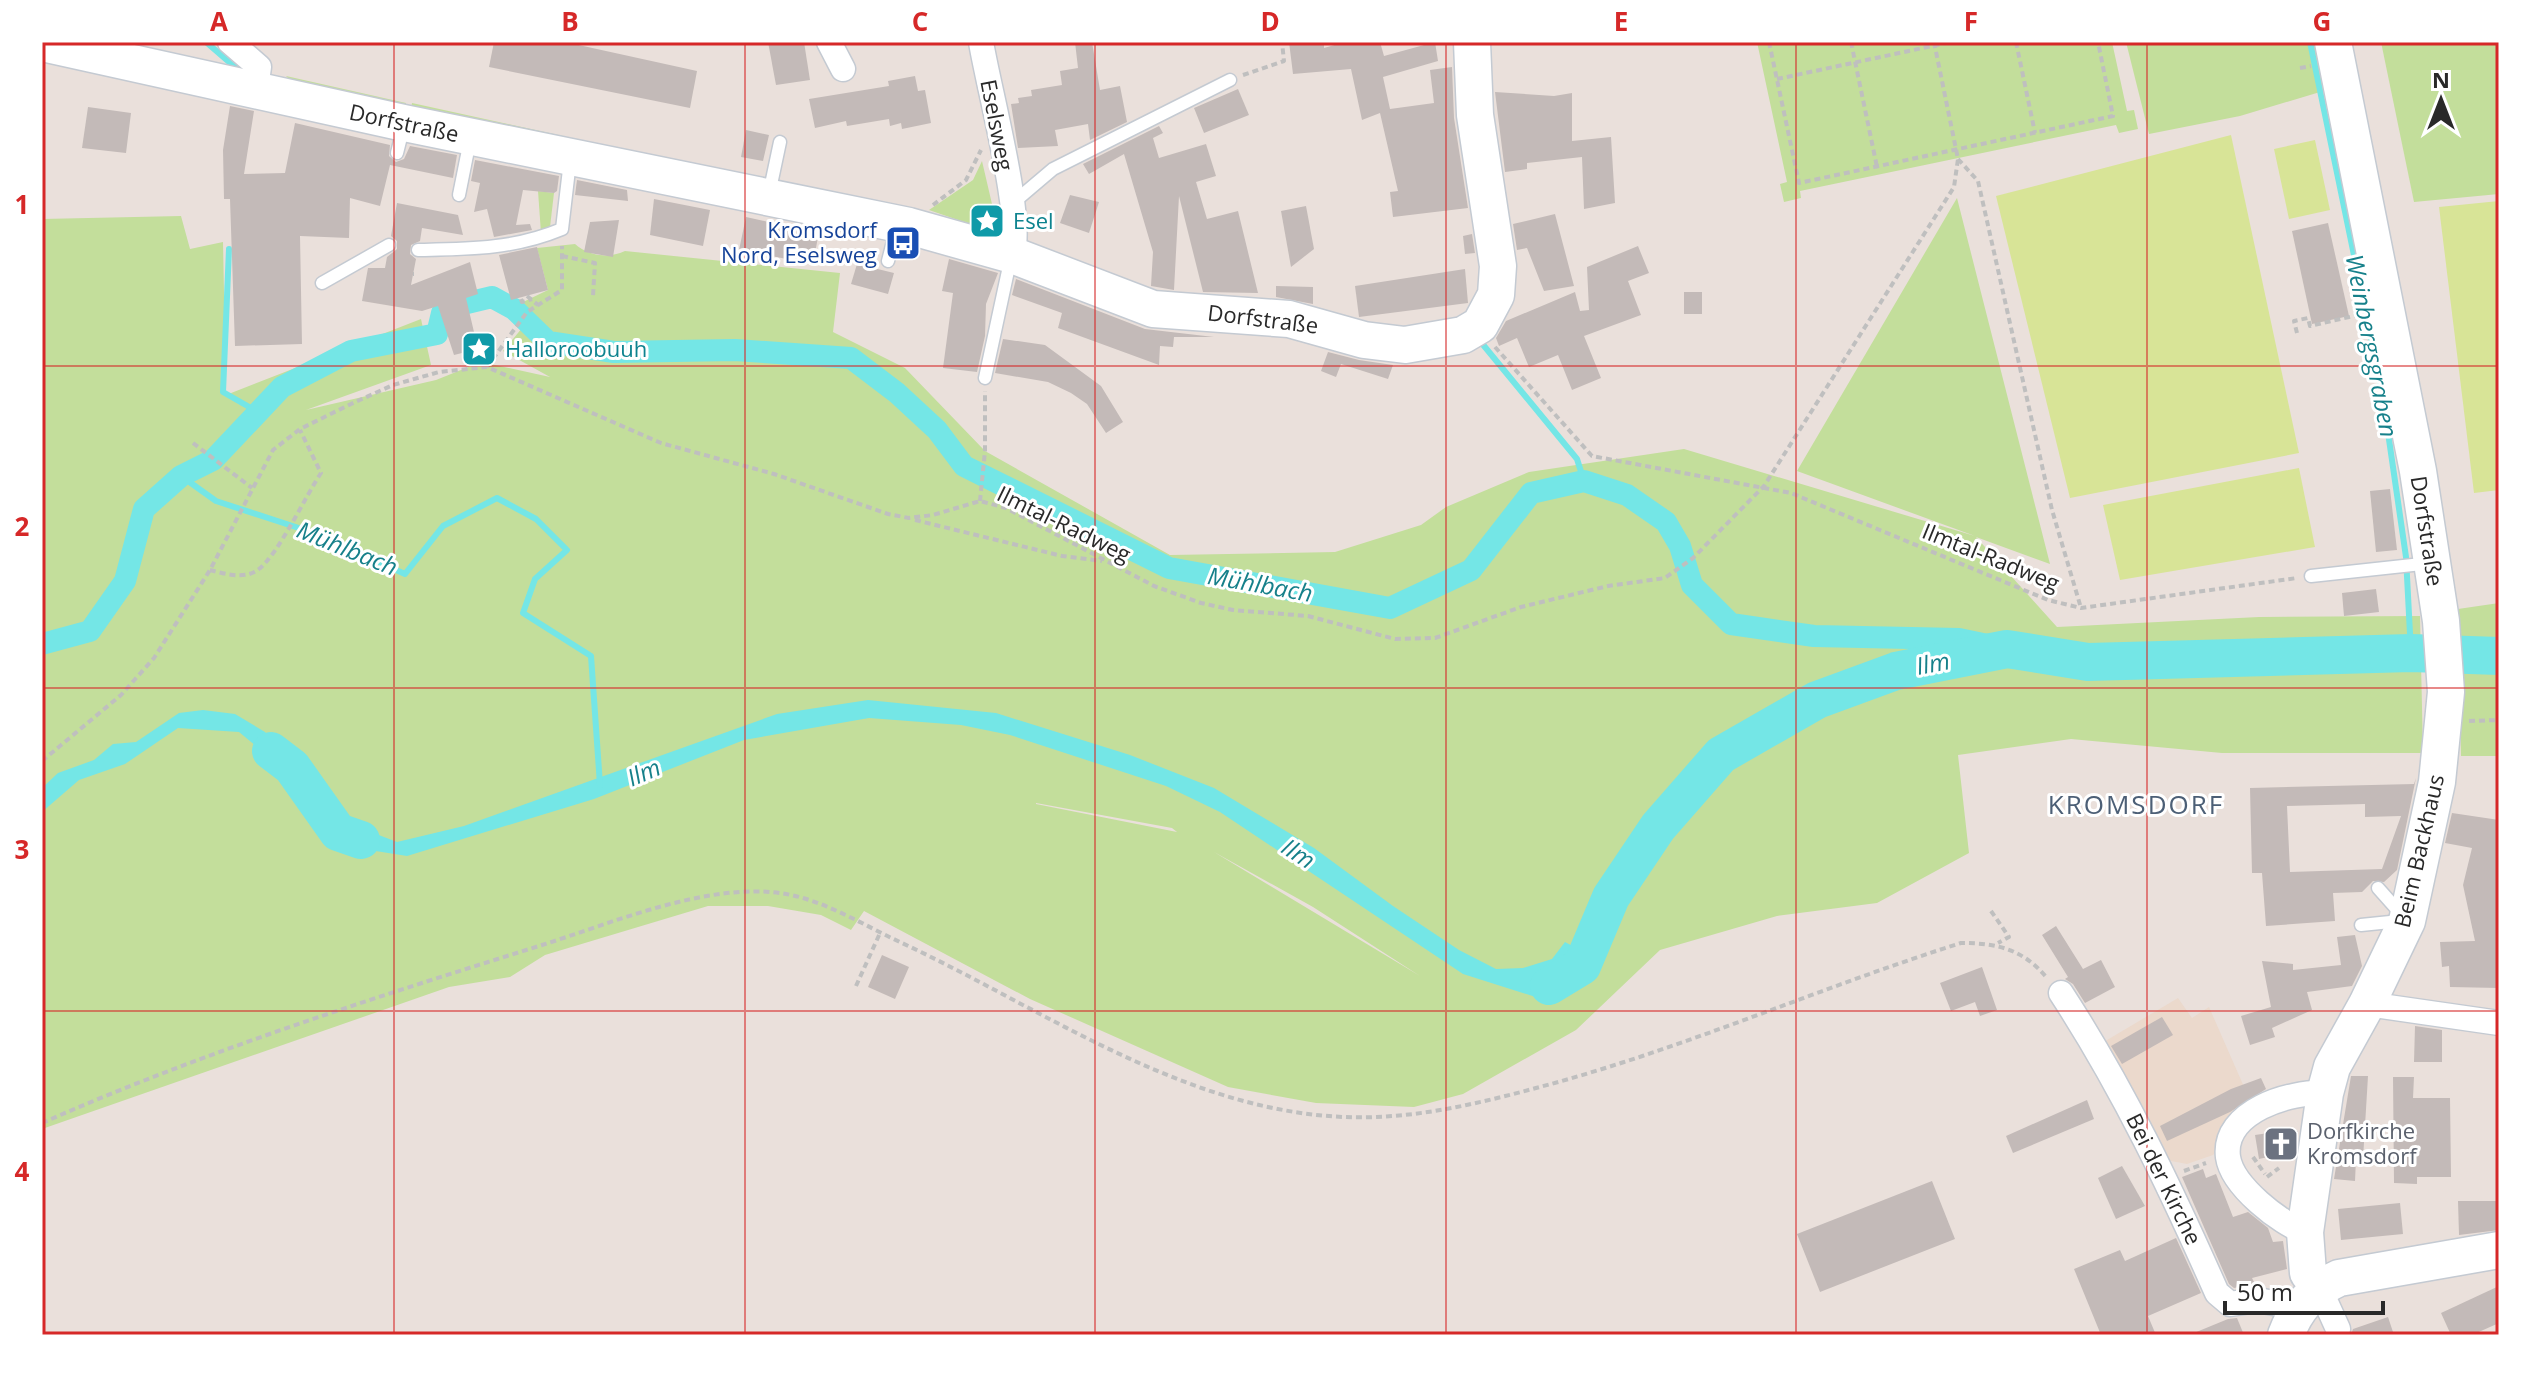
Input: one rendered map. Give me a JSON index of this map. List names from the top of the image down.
{
  "streets": {
    "street": [
      "Dorfstraße",
      "Eselsweg",
      "Beim Backhaus",
      "Bei der Kirche"
    ],
    "path": ["Ilmtal-Radweg"]
  },
  "crossings": [
    ["Dorfstraße", "Eselsweg"],
    ["Dorfstraße", "Ilmtal-Radweg"],
    ["Dorfstraße", "Beim Backhaus"]
  ],
  "districts": ["KROMSDORF"],
  "water": ["Weinbergsgraben", "Mühlbach", "Ilm"],
  "places": {
    "place": ["Esel", "Halloroobuuh"],
    "bus stop": ["Kromsdorf Nord, Eselsweg"],
    "church": ["Dorfkirche Kromsdorf"]
  },
  "scale_bar": "50 m",
  "north": "top",
  "grid": {
    "columns": [
      "A",
      "B",
      "C",
      "D",
      "E",
      "F",
      "G"
    ],
    "rows": [
      "1",
      "2",
      "3",
      "4"
    ]
  }
}
